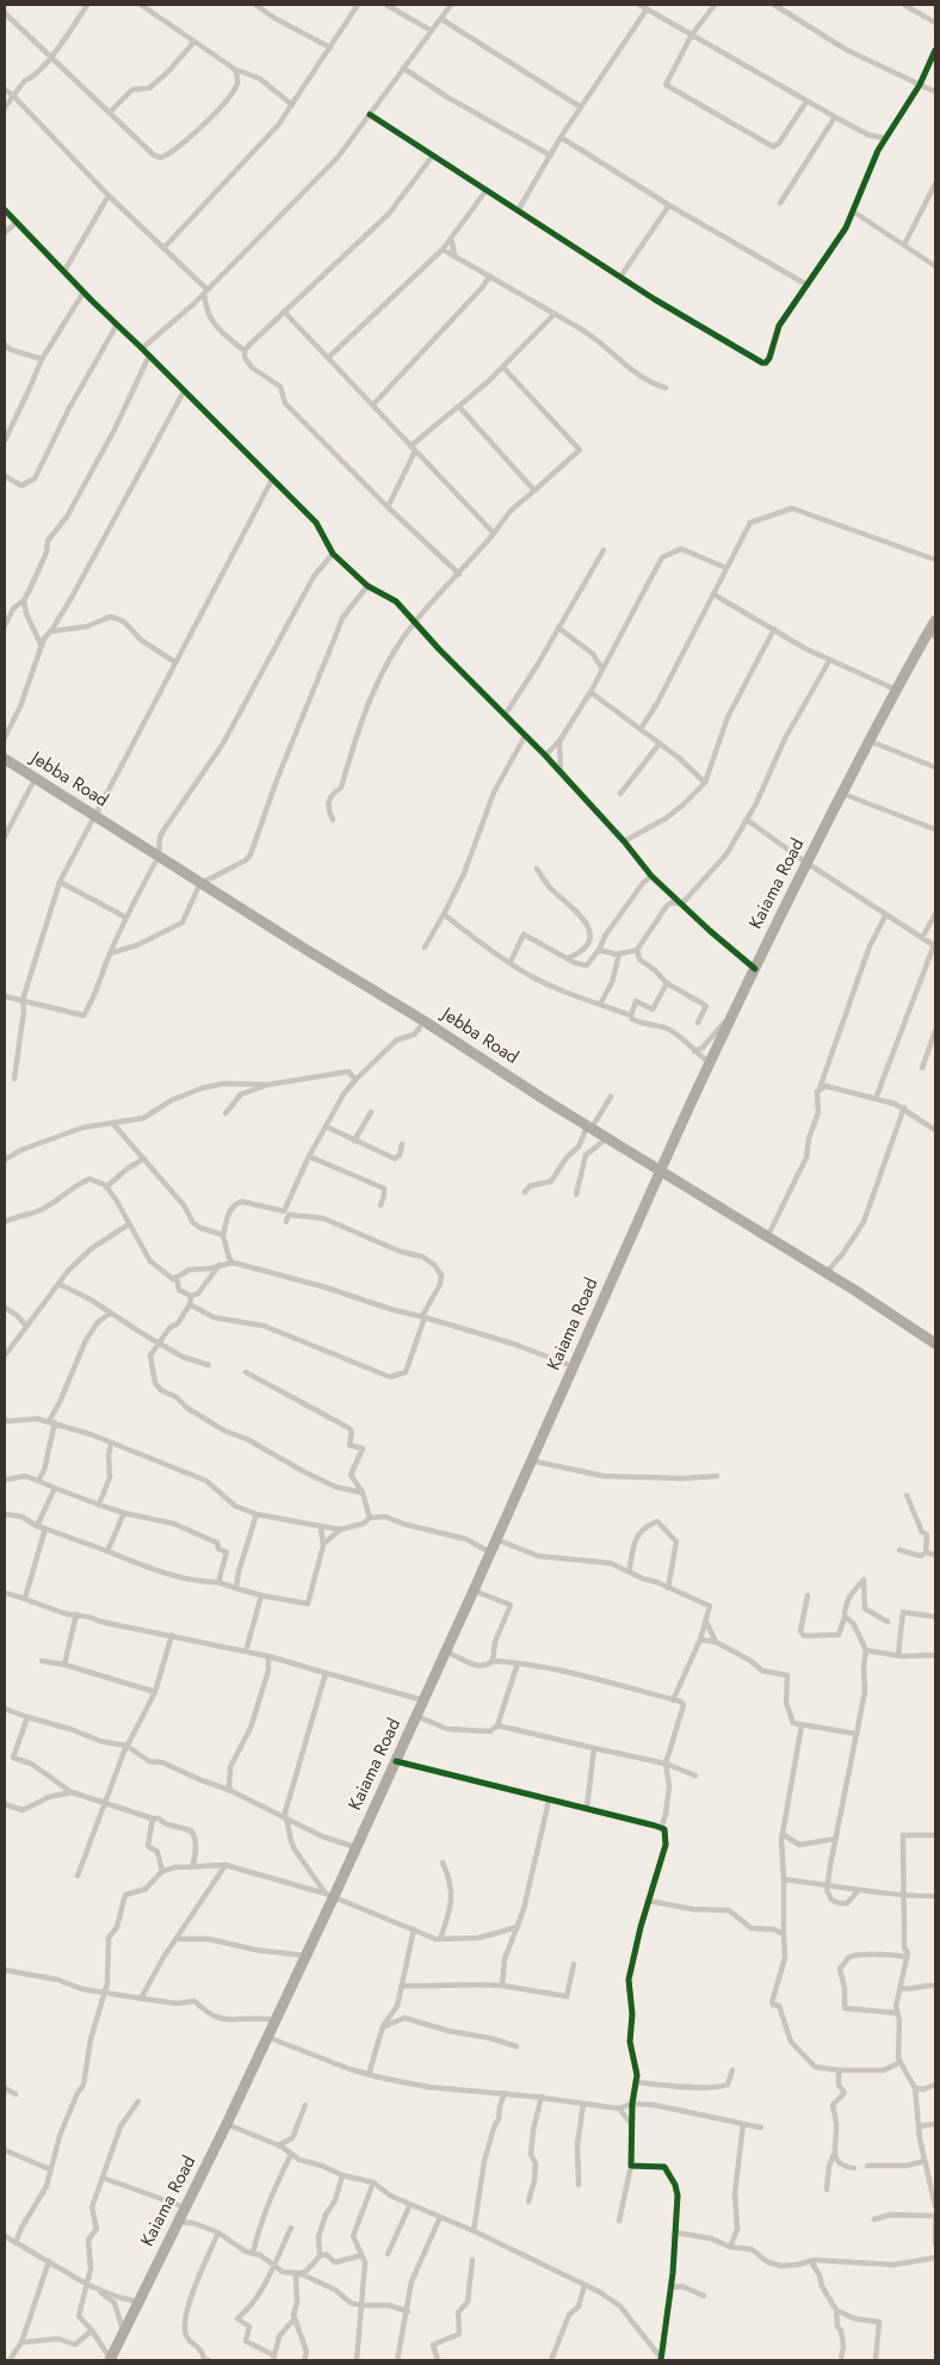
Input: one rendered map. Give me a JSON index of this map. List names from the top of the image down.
{
  "streets": {
    "highway": ["Jebba Road", "Kaiama Road"]
  },
  "crossings": [
    ["Jebba Road", "Kaiama Road"]
  ]
}
